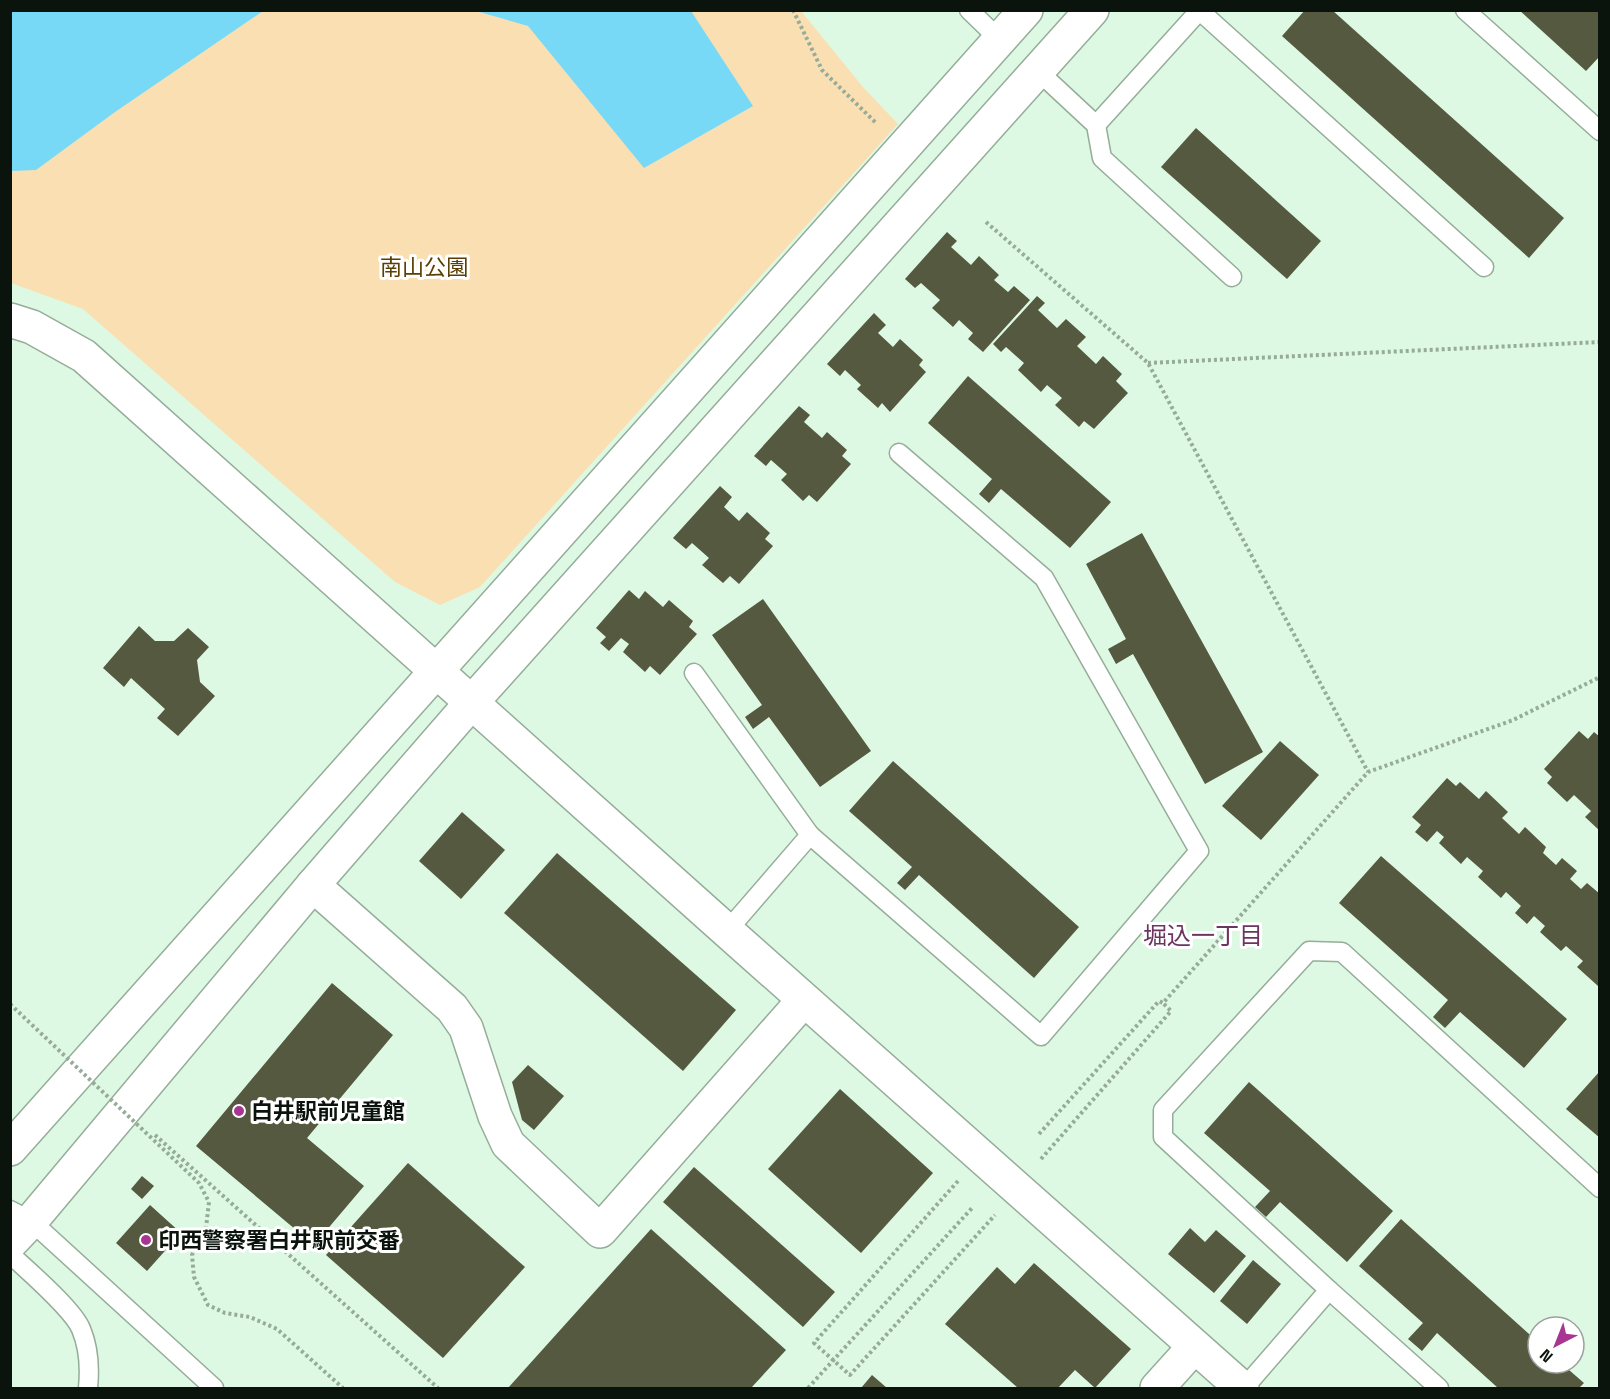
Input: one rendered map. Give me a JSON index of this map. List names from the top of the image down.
{
  "districts": ["堀込一丁目"],
  "parks": ["南山公園"],
  "places": ["白井駅前児童館", "印西警察署白井駅前交番"],
  "north": "bottom left"
}
